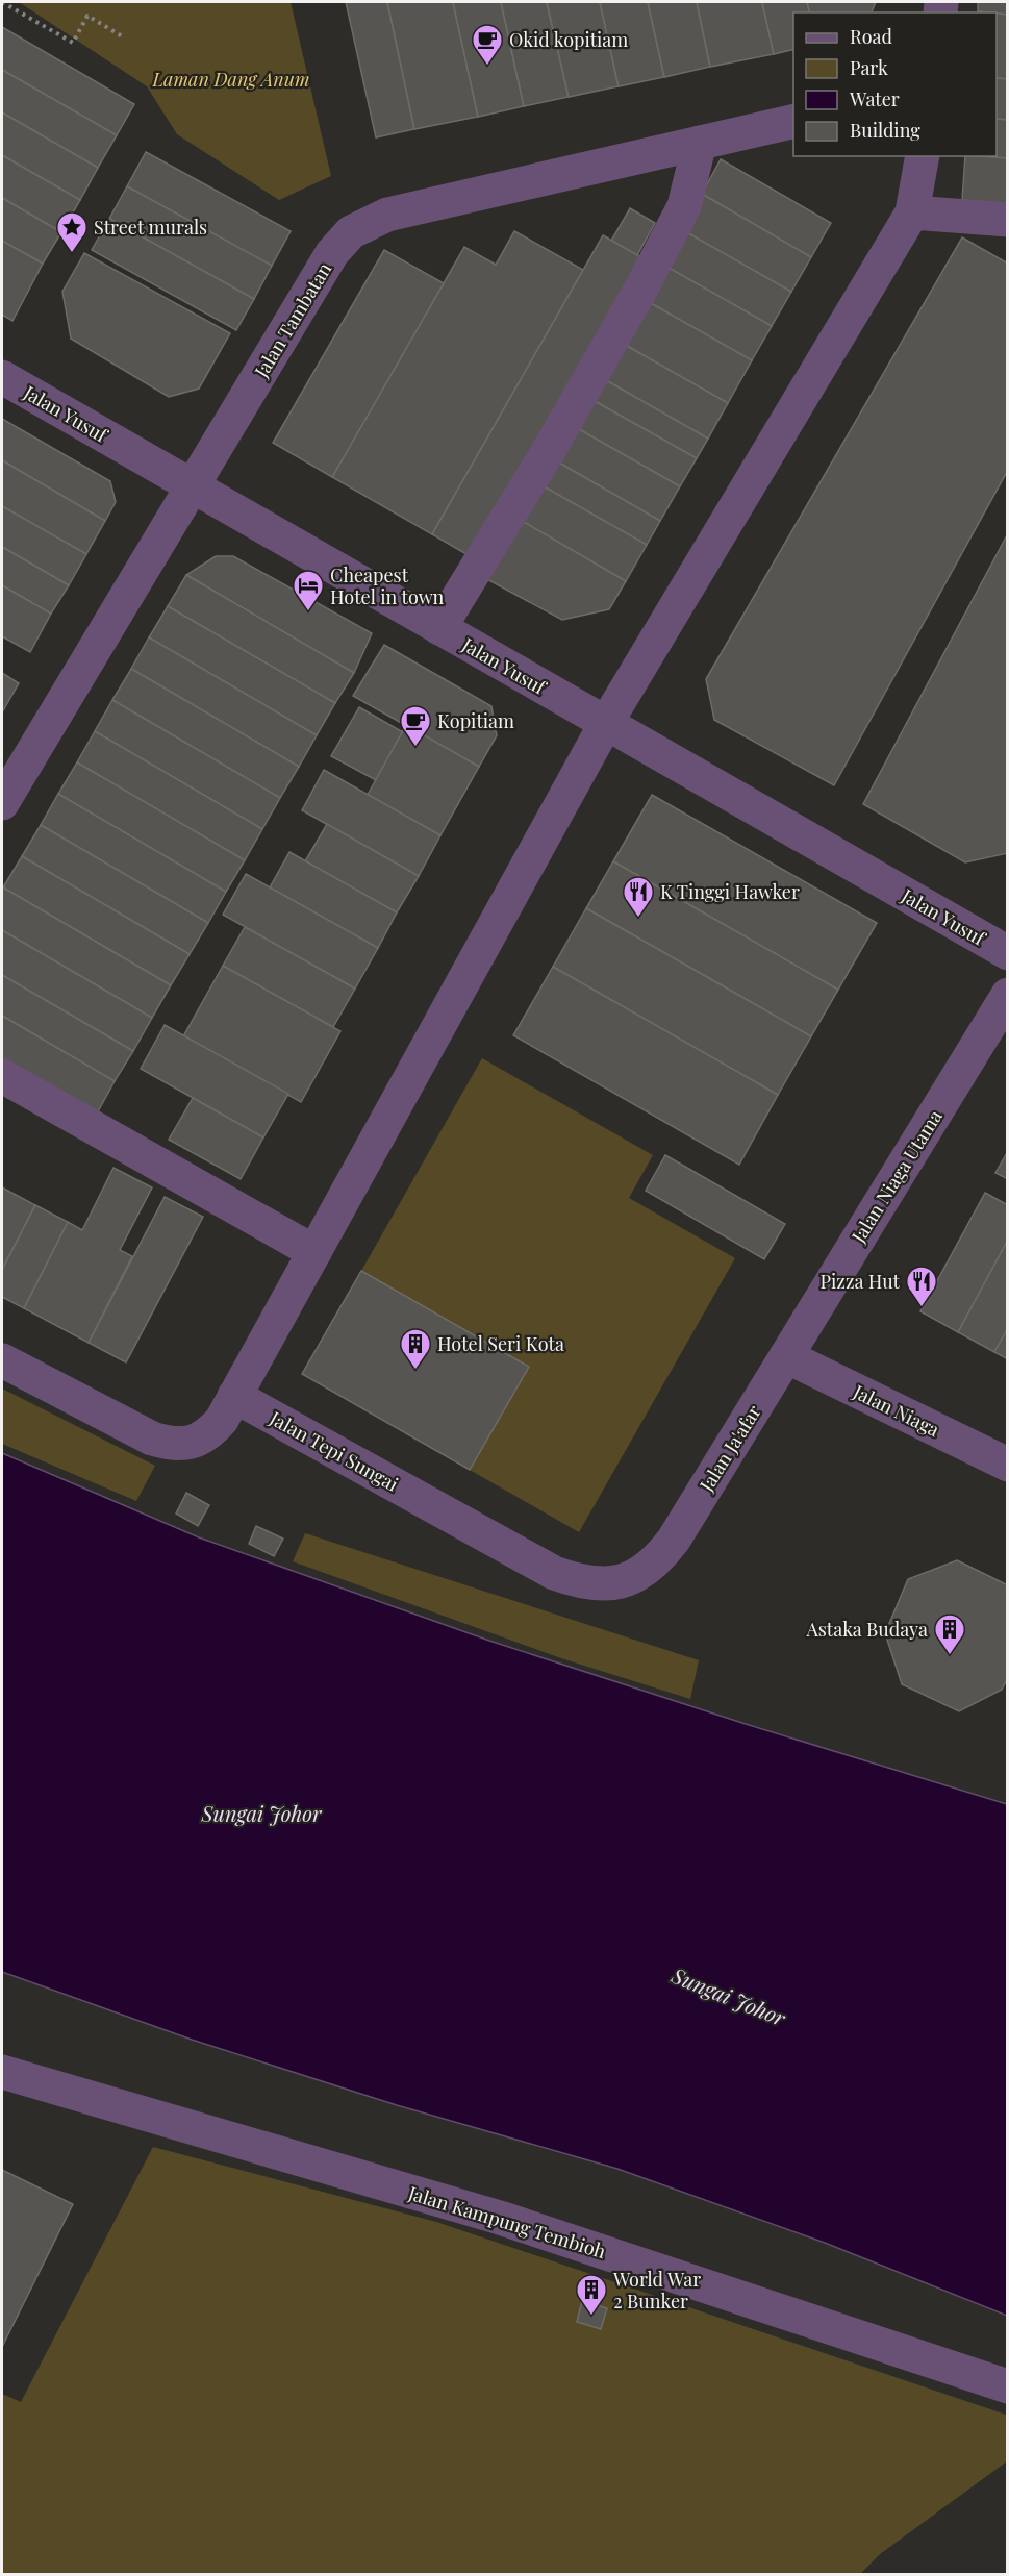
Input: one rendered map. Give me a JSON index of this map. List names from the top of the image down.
{
  "streets": {
    "street": [
      "Jalan Tambatan",
      "Jalan Yusuf",
      "Jalan Niaga Utama",
      "Jalan Niaga",
      "Jalan Ja'afar",
      "Jalan Tepi Sungai",
      "Jalan Kampung Tembioh"
    ]
  },
  "crossings": [
    ["Jalan Tambatan", "Jalan Yusuf"],
    ["Jalan Niaga Utama", "Jalan Niaga"],
    ["Jalan Niaga Utama", "Jalan Ja'afar"],
    ["Jalan Niaga", "Jalan Ja'afar"],
    ["Jalan Ja'afar", "Jalan Tepi Sungai"]
  ],
  "water": ["Sungai Johor"],
  "parks": ["Laman Dang Anum"],
  "places": {
    "cafe": ["Okid kopitiam", "Kopitiam"],
    "place": ["Street murals"],
    "hotel": ["Cheapest Hotel in town"],
    "restaurant": ["K Tinggi Hawker", "Pizza Hut"],
    "building": ["Hotel Seri Kota", "Astaka Budaya", "World War 2 Bunker"]
  },
  "legend": [
    "Road",
    "Park",
    "Water",
    "Building"
  ]
}
